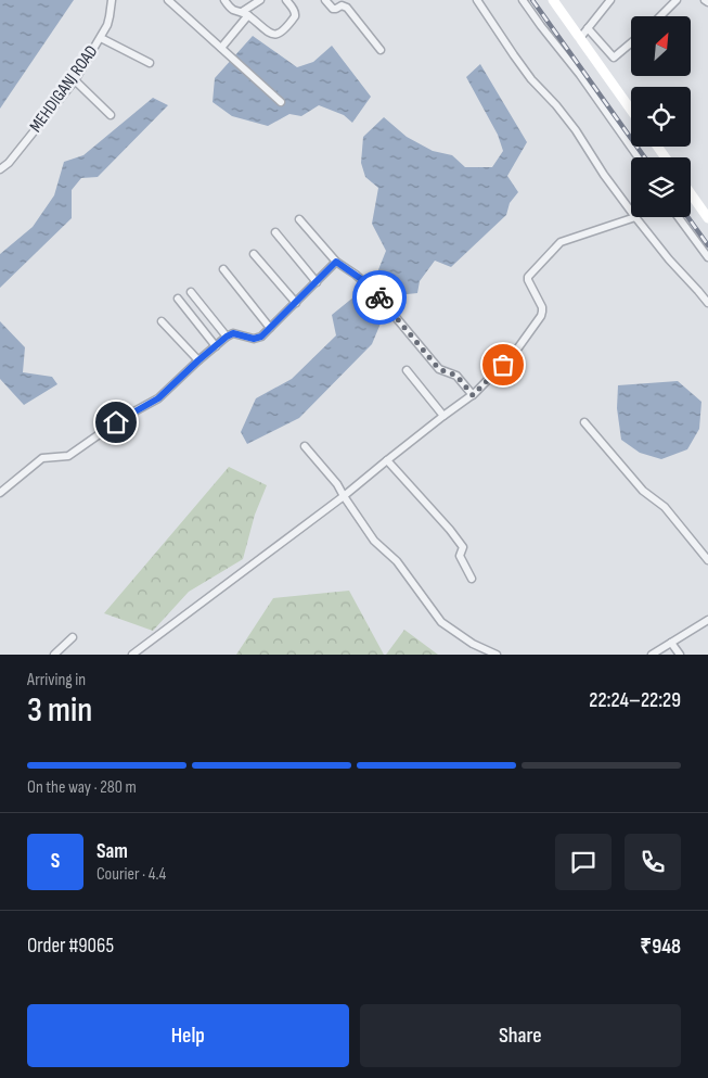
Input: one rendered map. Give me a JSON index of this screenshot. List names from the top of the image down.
{
  "streets": {
    "street": ["MEHDIGANJ ROAD"]
  },
  "north": "top right",
  "page": {
    "heading": ["3 min", "Arriving in", "22:24–22:29"],
    "panel": [
      "Sam",
      "Courier · 4.4",
      "Order #9065",
      "₹948"
    ],
    "bar": "On the way · 280 m",
    "round": "S",
    "buttons": ["Help", "Share"]
  }
}
